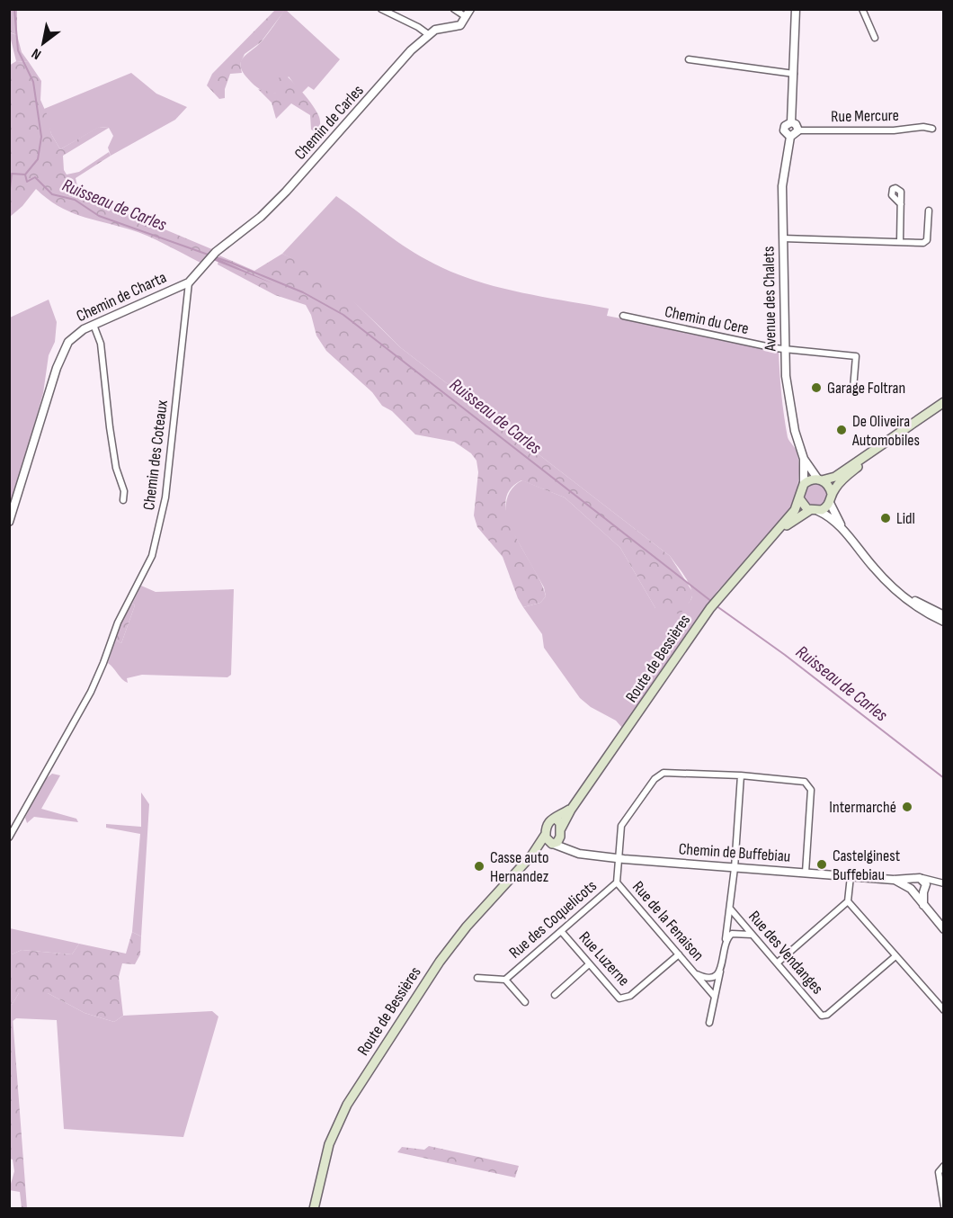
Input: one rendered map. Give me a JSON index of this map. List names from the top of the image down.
{
  "streets": {
    "main road": ["Route de Bessières"],
    "street": [
      "Rue Mercure",
      "Chemin de Carles",
      "Chemin de Charta",
      "Avenue des Chalets",
      "Chemin du Cere",
      "Chemin des Coteaux",
      "Chemin de Buffebiau",
      "Rue des Coquelicots",
      "Rue de la Fenaison",
      "Rue des Vendanges",
      "Rue Luzerne"
    ]
  },
  "crossings": [
    ["Rue Mercure", "Avenue des Chalets"],
    ["Chemin de Carles", "Chemin de Charta"],
    ["Chemin de Charta", "Chemin des Coteaux"],
    ["Avenue des Chalets", "Chemin du Cere"],
    ["Avenue des Chalets", "Route de Bessières"],
    ["Route de Bessières", "Chemin de Buffebiau"],
    ["Chemin de Buffebiau", "Rue de la Fenaison"],
    ["Rue des Coquelicots", "Rue de la Fenaison"],
    ["Rue des Coquelicots", "Rue Luzerne"],
    ["Rue de la Fenaison", "Rue Luzerne"]
  ],
  "water": ["Ruisseau de Carles"],
  "places": [
    "Garage Foltran",
    "De Oliveira Automobiles",
    "Lidl",
    "Intermarché",
    "Castelginest Buffebiau",
    "Casse auto Hernandez"
  ],
  "north": "bottom left"
}
